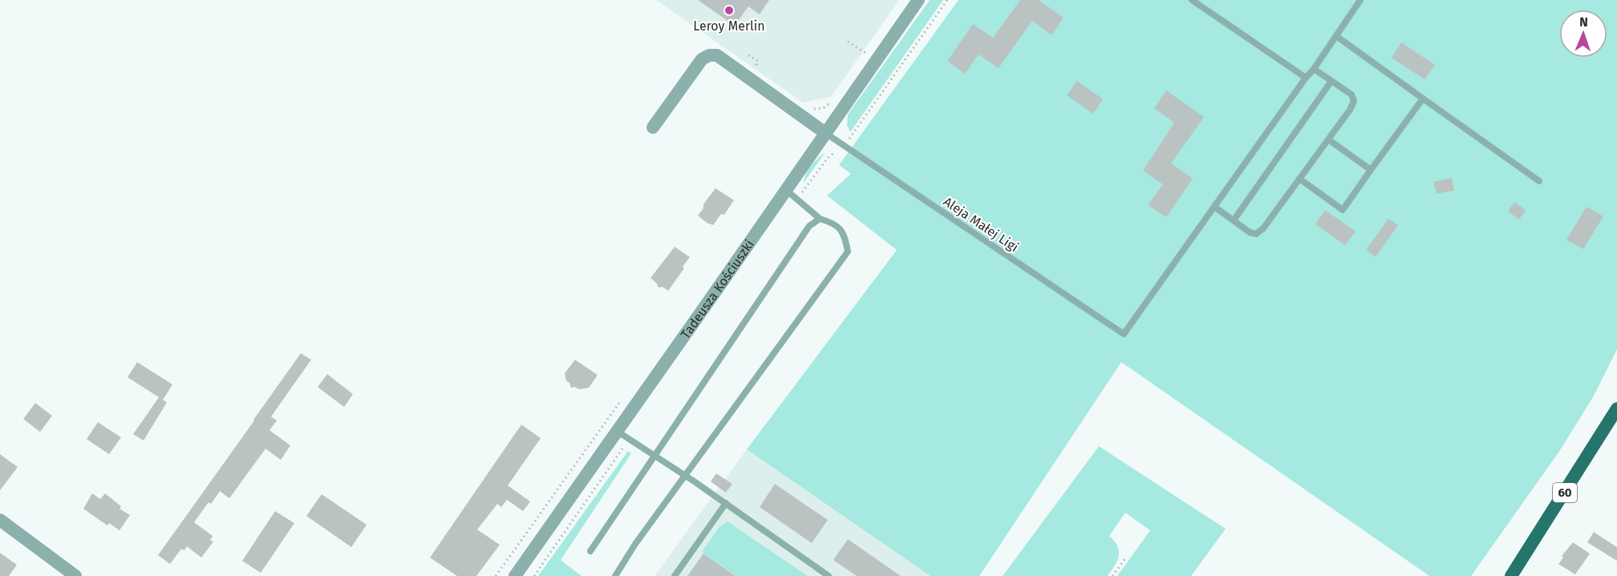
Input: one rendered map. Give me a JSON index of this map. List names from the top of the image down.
{
  "streets": {
    "main road": ["60"],
    "street": ["Tadeusza Kościuszki"],
    "lane": ["Aleja Małej Ligi"]
  },
  "crossings": [
    ["Aleja Małej Ligi", "Tadeusza Kościuszki"]
  ],
  "places": ["Leroy Merlin"],
  "north": "top"
}
